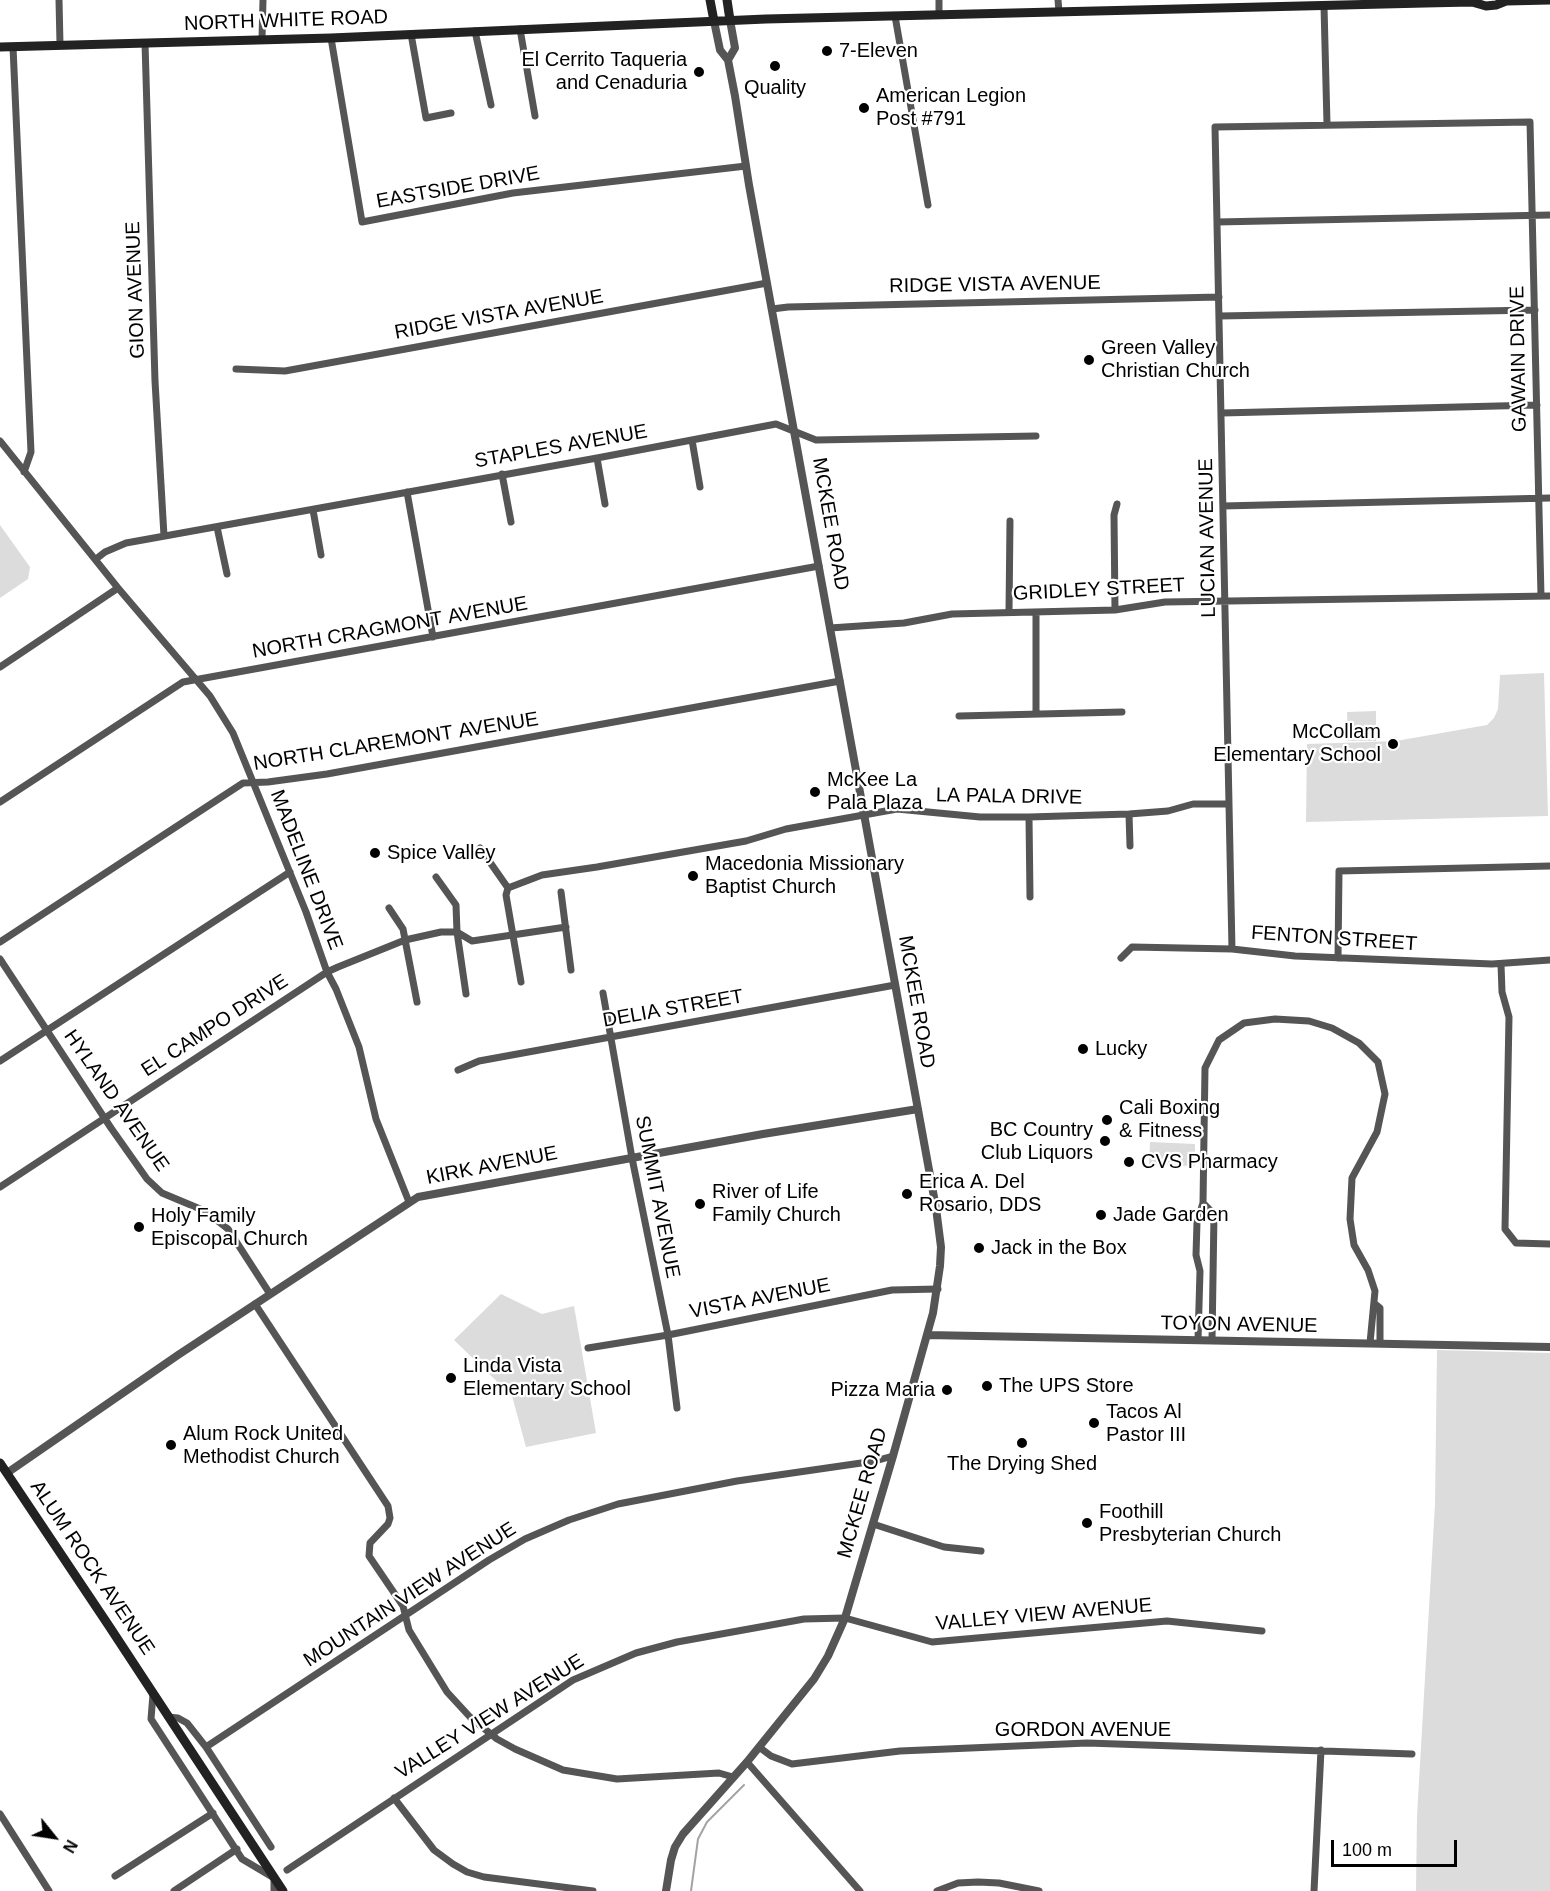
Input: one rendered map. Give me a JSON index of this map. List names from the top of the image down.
{
  "streets": {
    "main road": ["NORTH WHITE ROAD", "MCKEE ROAD", "ALUM ROCK AVENUE"],
    "street": [
      "EASTSIDE DRIVE",
      "RIDGE VISTA AVENUE",
      "GION AVENUE",
      "GAWAIN DRIVE",
      "STAPLES AVENUE",
      "LUCIAN AVENUE",
      "GRIDLEY STREET",
      "NORTH CRAGMONT AVENUE",
      "NORTH CLAREMONT AVENUE",
      "LA PALA DRIVE",
      "MADELINE DRIVE",
      "FENTON STREET",
      "DELIA STREET",
      "EL CAMPO DRIVE",
      "HYLAND AVENUE",
      "KIRK AVENUE",
      "SUMMIT AVENUE",
      "VISTA AVENUE",
      "TOYON AVENUE",
      "MOUNTAIN VIEW AVENUE",
      "VALLEY VIEW AVENUE",
      "GORDON AVENUE"
    ]
  },
  "crossings": [
    ["NORTH WHITE ROAD", "EASTSIDE DRIVE"],
    ["NORTH WHITE ROAD", "GION AVENUE"],
    ["NORTH WHITE ROAD", "MCKEE ROAD"],
    ["EASTSIDE DRIVE", "MCKEE ROAD"],
    ["RIDGE VISTA AVENUE", "MCKEE ROAD"],
    ["RIDGE VISTA AVENUE", "LUCIAN AVENUE"],
    ["GION AVENUE", "STAPLES AVENUE"],
    ["GAWAIN DRIVE", "LUCIAN AVENUE"],
    ["GAWAIN DRIVE", "GRIDLEY STREET"],
    ["STAPLES AVENUE", "MCKEE ROAD"],
    ["STAPLES AVENUE", "MADELINE DRIVE"],
    ["MCKEE ROAD", "GRIDLEY STREET"],
    ["MCKEE ROAD", "NORTH CRAGMONT AVENUE"],
    ["MCKEE ROAD", "NORTH CLAREMONT AVENUE"],
    ["MCKEE ROAD", "LA PALA DRIVE"],
    ["MCKEE ROAD", "DELIA STREET"],
    ["MCKEE ROAD", "KIRK AVENUE"],
    ["MCKEE ROAD", "VISTA AVENUE"],
    ["MCKEE ROAD", "TOYON AVENUE"],
    ["MCKEE ROAD", "MOUNTAIN VIEW AVENUE"],
    ["MCKEE ROAD", "VALLEY VIEW AVENUE"],
    ["MCKEE ROAD", "GORDON AVENUE"],
    ["LUCIAN AVENUE", "GRIDLEY STREET"],
    ["LUCIAN AVENUE", "LA PALA DRIVE"],
    ["LUCIAN AVENUE", "FENTON STREET"],
    ["NORTH CRAGMONT AVENUE", "MADELINE DRIVE"],
    ["NORTH CLAREMONT AVENUE", "MADELINE DRIVE"],
    ["MADELINE DRIVE", "EL CAMPO DRIVE"],
    ["MADELINE DRIVE", "KIRK AVENUE"],
    ["DELIA STREET", "SUMMIT AVENUE"],
    ["EL CAMPO DRIVE", "HYLAND AVENUE"],
    ["HYLAND AVENUE", "KIRK AVENUE"],
    ["KIRK AVENUE", "SUMMIT AVENUE"],
    ["KIRK AVENUE", "ALUM ROCK AVENUE"],
    ["SUMMIT AVENUE", "VISTA AVENUE"]
  ],
  "places": [
    "7-Eleven",
    "Quality",
    "El Cerrito Taqueria and Cenaduria",
    "American Legion Post #791",
    "Green Valley Christian Church",
    "McCollam Elementary School",
    "McKee La Pala Plaza",
    "Spice Valley",
    "Macedonia Missionary Baptist Church",
    "Lucky",
    "Cali Boxing & Fitness",
    "BC Country Club Liquors",
    "CVS Pharmacy",
    "Erica A. Del Rosario, DDS",
    "River of Life Family Church",
    "Jade Garden",
    "Holy Family Episcopal Church",
    "Jack in the Box",
    "Linda Vista Elementary School",
    "The UPS Store",
    "Pizza Maria",
    "Tacos Al Pastor III",
    "The Drying Shed",
    "Alum Rock United Methodist Church",
    "Foothill Presbyterian Church"
  ],
  "scale_bar": "100 m",
  "north": "bottom right"
}
